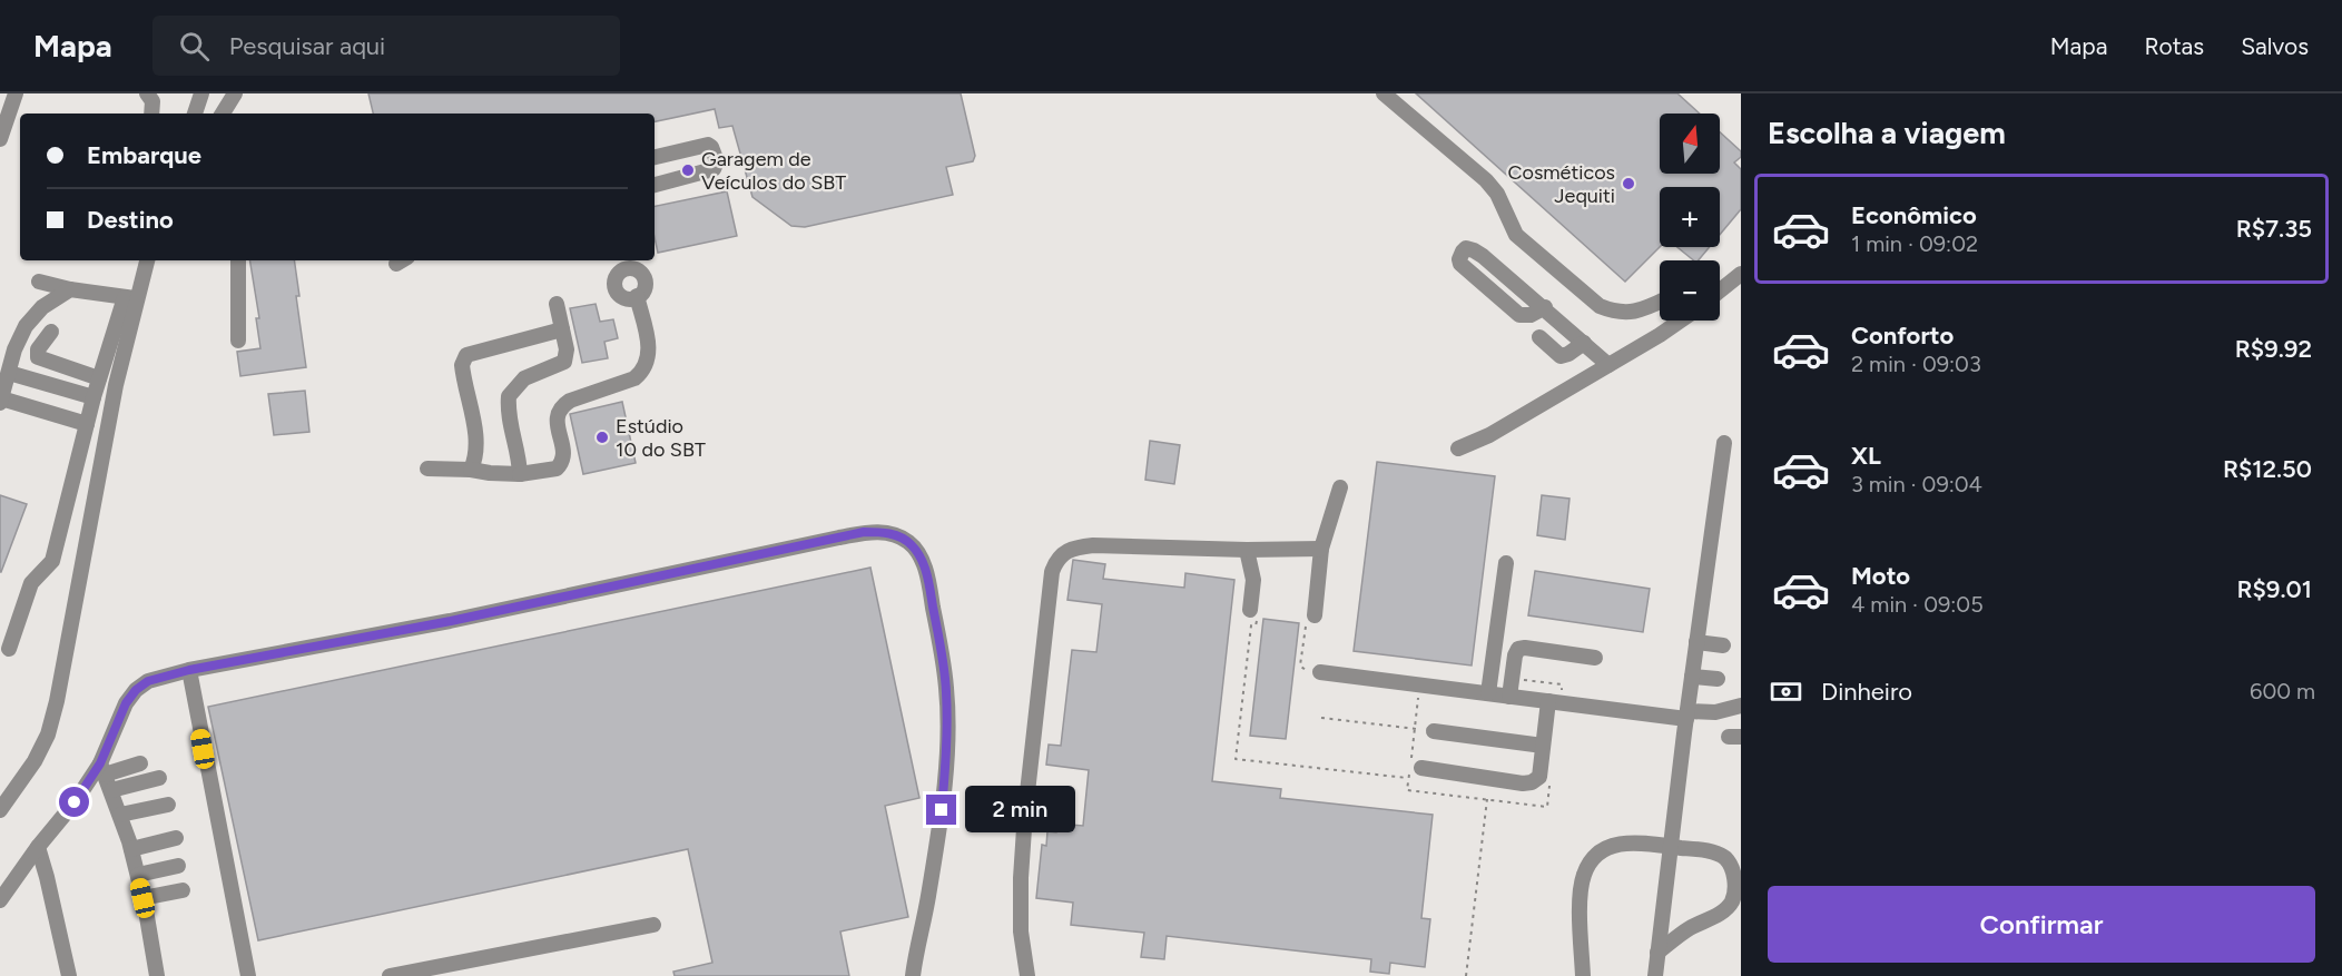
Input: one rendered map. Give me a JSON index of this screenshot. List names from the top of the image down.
{
  "places": ["Garagem de Veículos do SBT", "Cosméticos Jequiti", "Estúdio 10 do SBT"],
  "north": "top",
  "page": {
    "header": "Mapa",
    "search": "Pesquisar aqui",
    "nav": ["Mapa", "Rotas", "Salvos"],
    "heading": "Escolha a viagem",
    "map_buttons": ["+", "−"],
    "banner": ["Embarque", "Destino"],
    "list": [
      {
        "name": "Econômico",
        "note": "1 min · 09:02",
        "value": "R$7.35"
      },
      {
        "name": "Conforto",
        "note": "2 min · 09:03",
        "value": "R$9.92"
      },
      {
        "name": "XL",
        "note": "3 min · 09:04",
        "value": "R$12.50"
      },
      {
        "name": "Moto",
        "note": "4 min · 09:05",
        "value": "R$9.01"
      }
    ],
    "pay": ["Dinheiro", "600 m"],
    "bubble": "2 min",
    "buttons": "Confirmar"
  }
}
